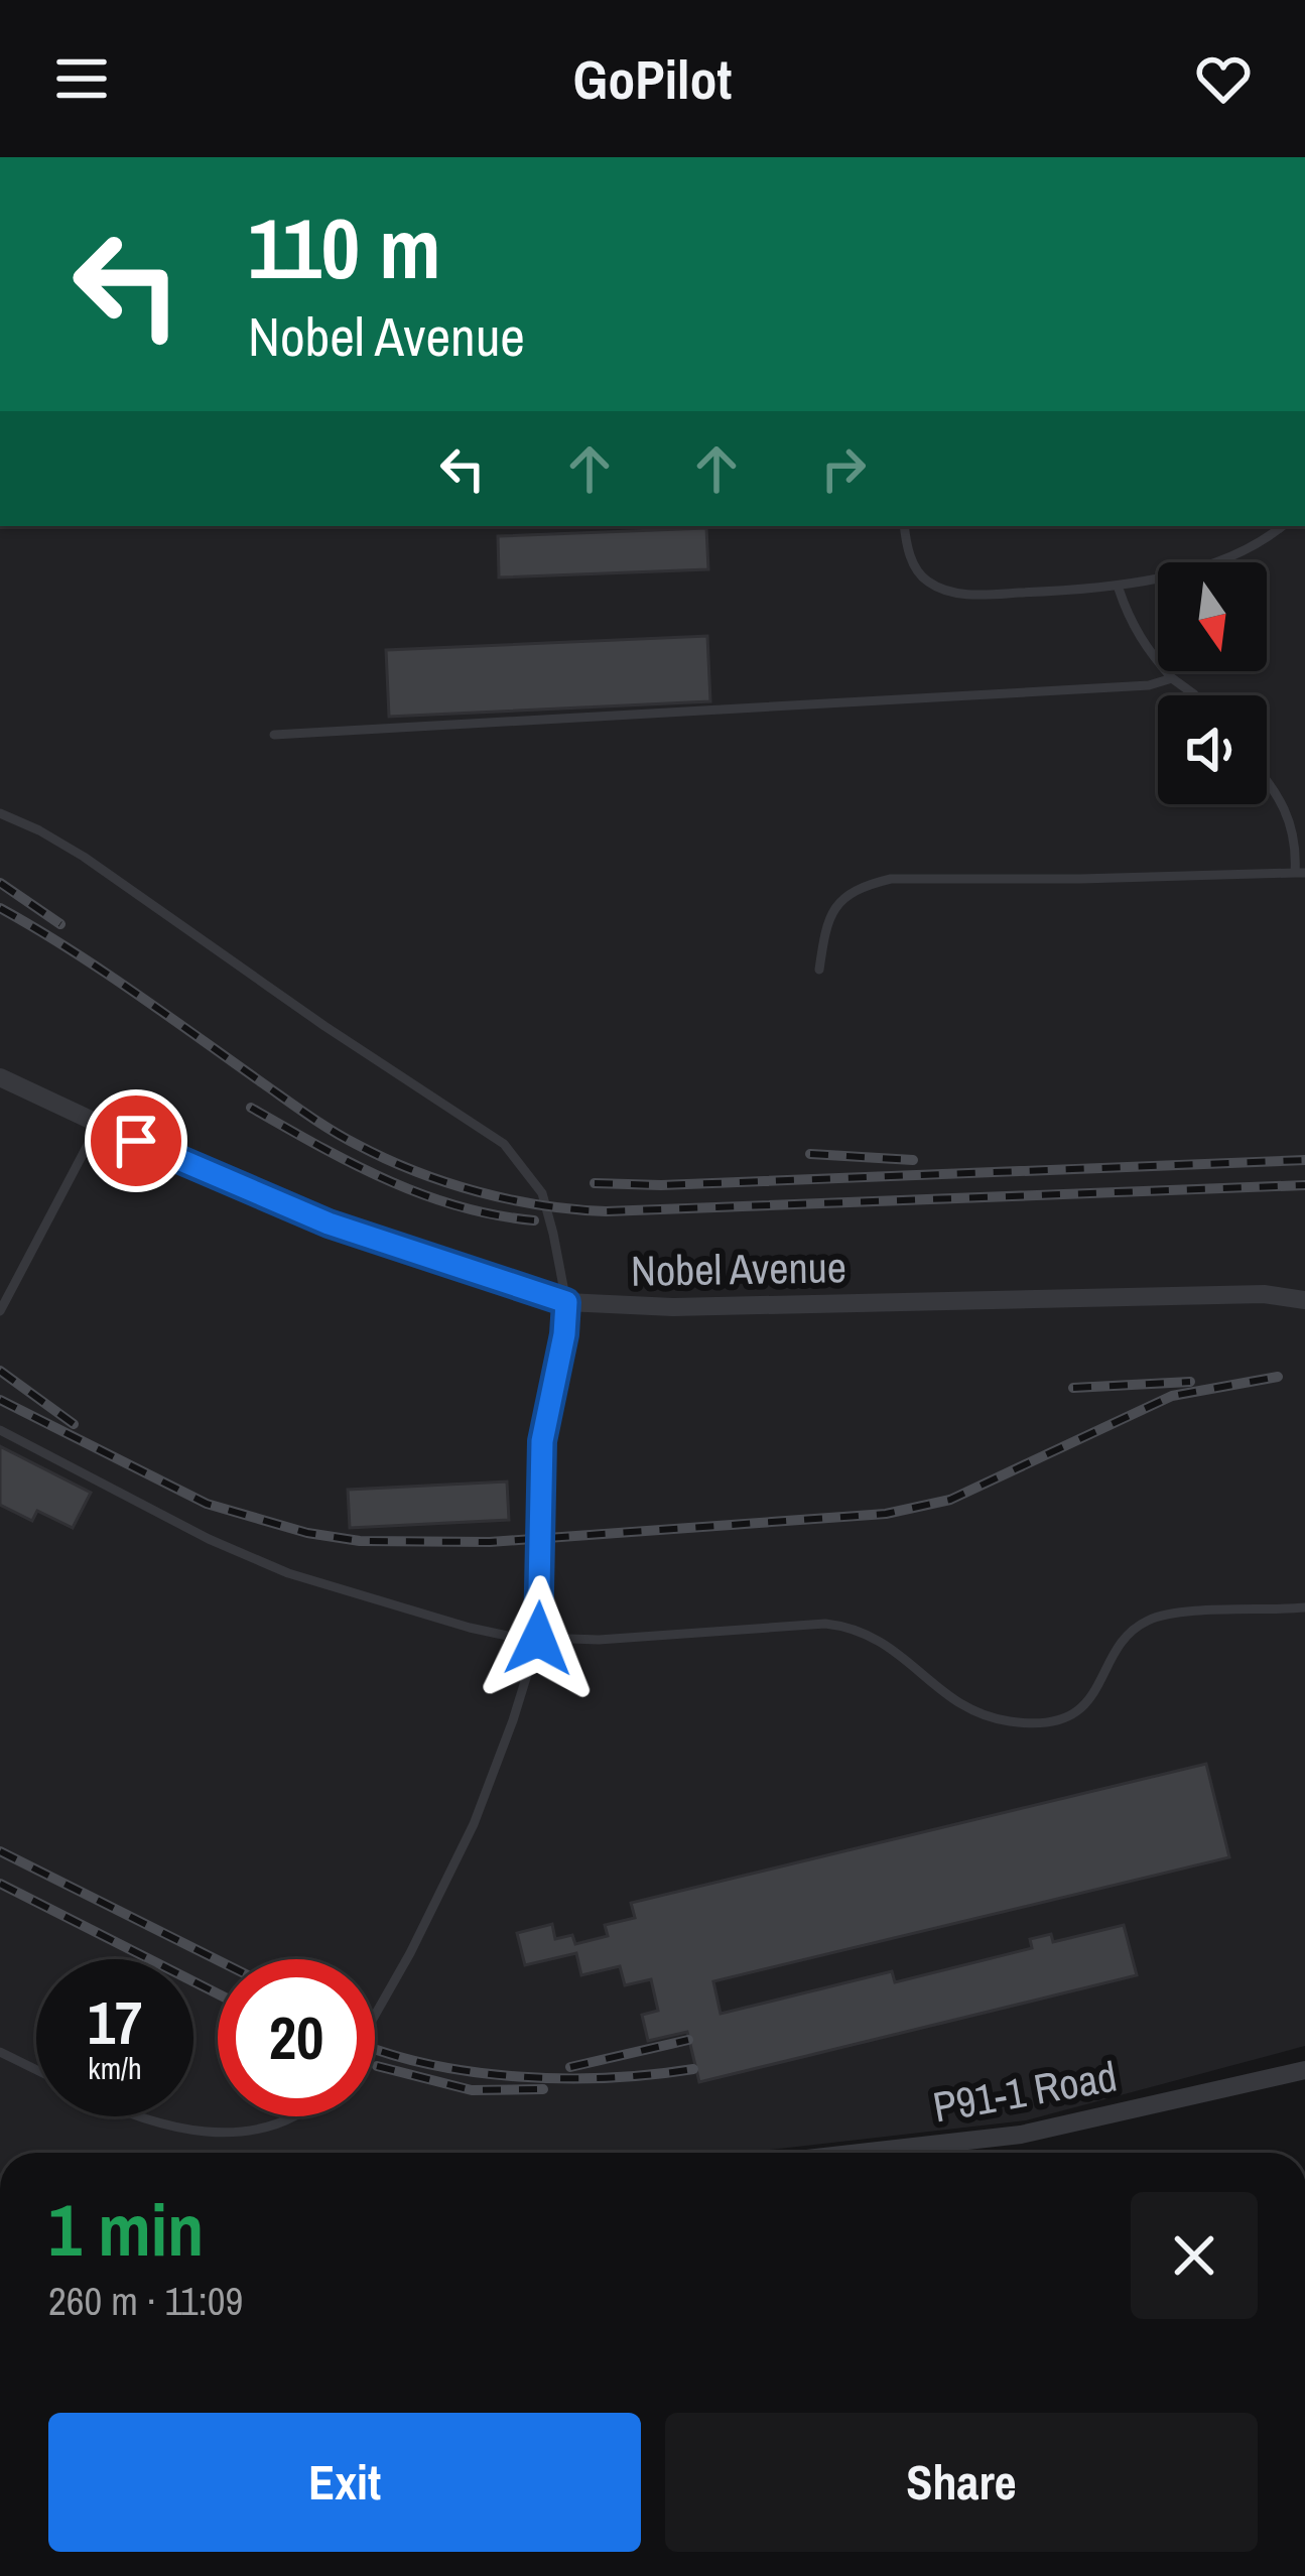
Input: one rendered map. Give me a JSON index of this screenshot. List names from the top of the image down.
{
  "streets": {
    "street": ["Nobel Avenue", "P91-1 Road"]
  },
  "north": "bottom",
  "page": {
    "header": "GoPilot",
    "turn": ["110 m", "Nobel Avenue"],
    "speed": "17 km/h",
    "limit": "20",
    "heading": ["1 min", "260 m · 11:09"],
    "buttons": ["Exit", "Share"]
  }
}
